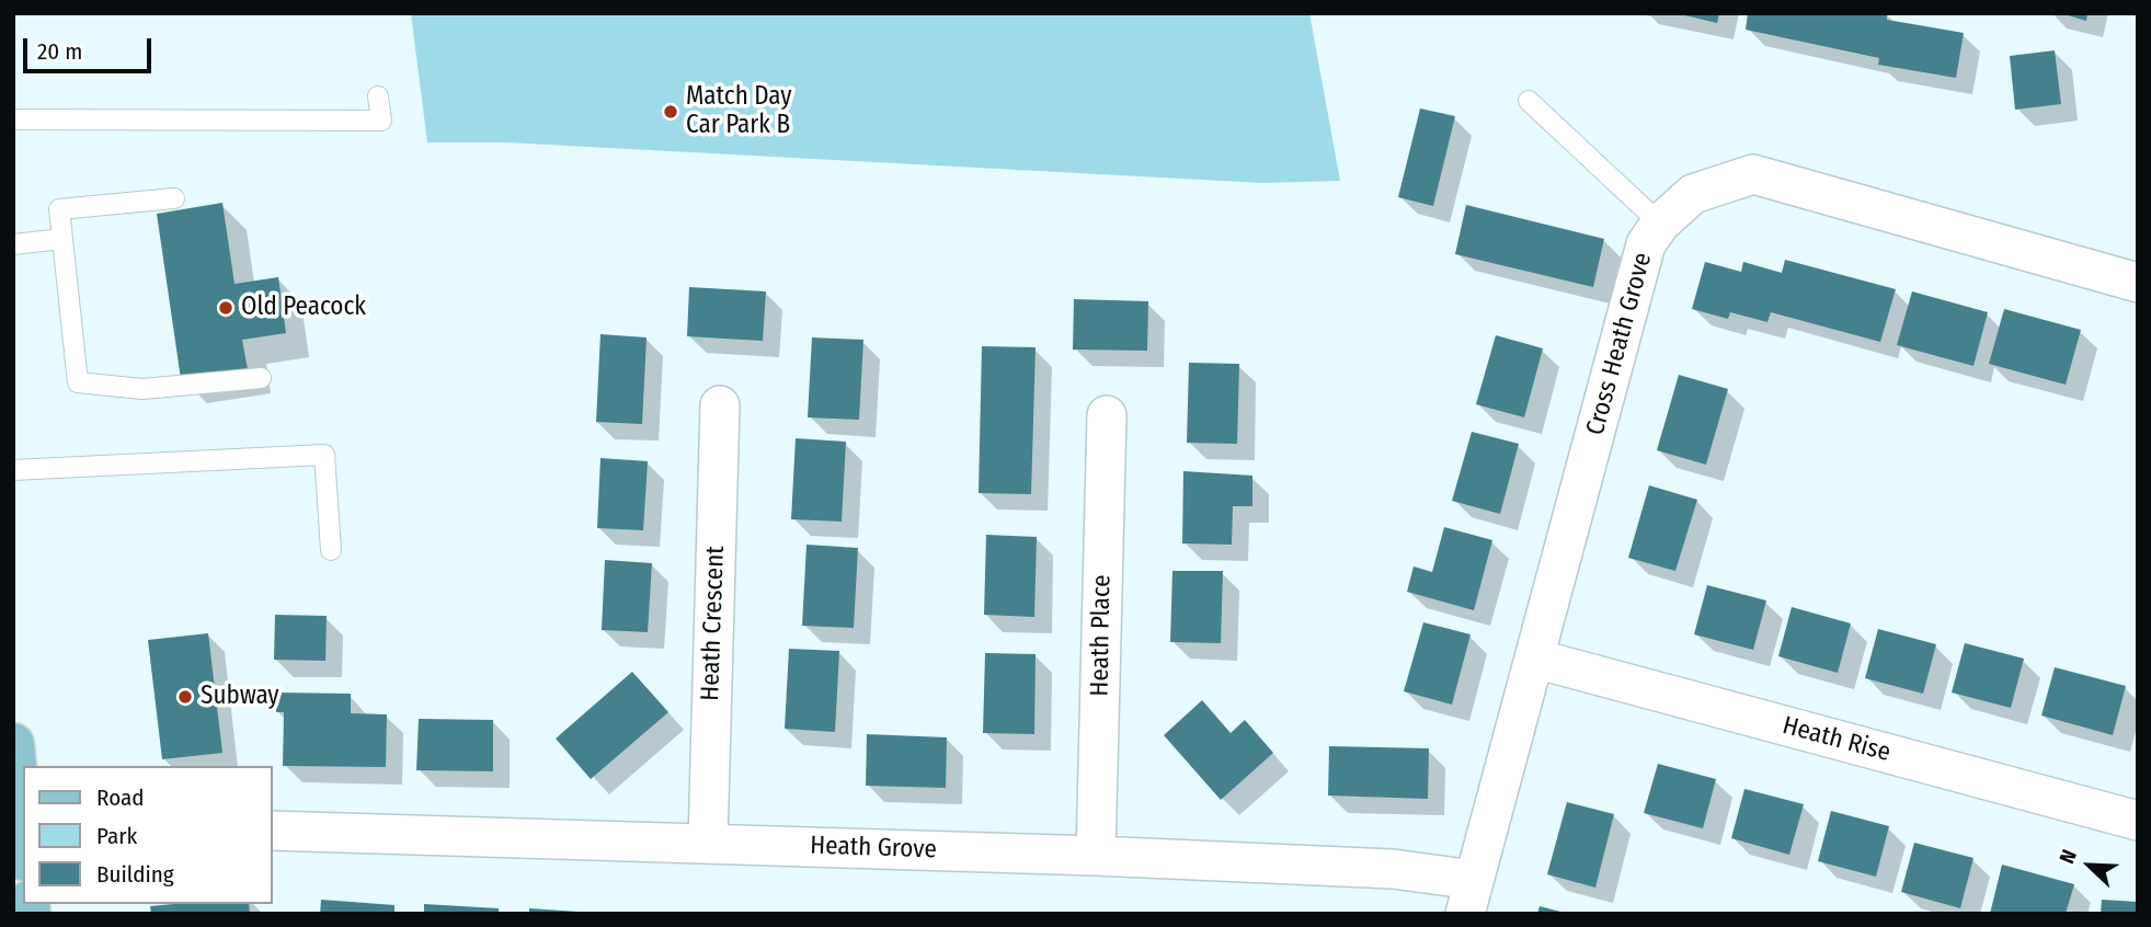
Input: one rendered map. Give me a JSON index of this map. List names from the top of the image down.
{
  "streets": {
    "street": [
      "Cross Heath Grove",
      "Heath Crescent",
      "Heath Place",
      "Heath Rise",
      "Heath Grove"
    ]
  },
  "crossings": [
    ["Cross Heath Grove", "Heath Rise"],
    ["Cross Heath Grove", "Heath Grove"],
    ["Heath Crescent", "Heath Grove"],
    ["Heath Place", "Heath Grove"]
  ],
  "places": ["Match Day Car Park B", "Old Peacock", "Subway"],
  "legend": ["Road", "Park", "Building"],
  "scale_bar": "20 m",
  "north": "top left"
}
